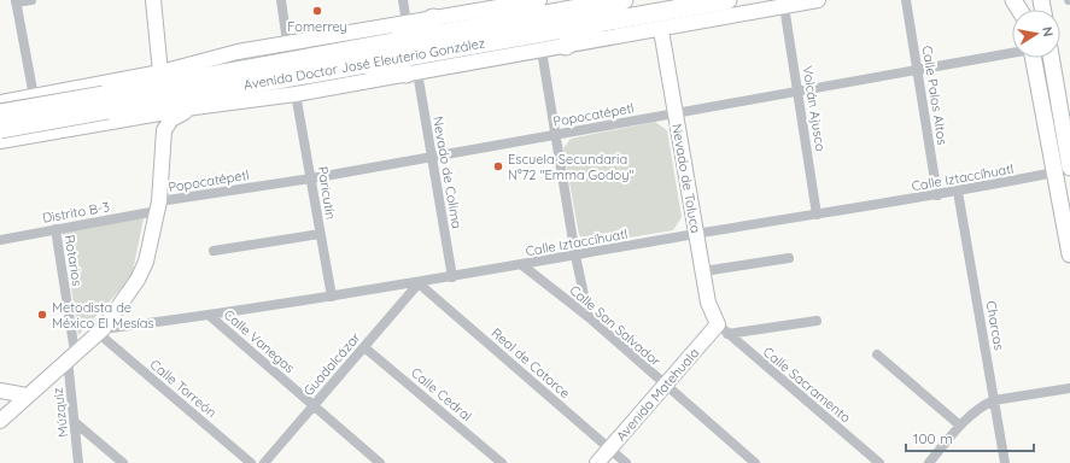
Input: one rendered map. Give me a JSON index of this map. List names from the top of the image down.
{
  "streets": {
    "highway": ["Avenida Doctor José Eleuterio González"],
    "street": [
      "Calle Palos Altos",
      "Volcán Ajusco",
      "Popocatépetl",
      "Nevado de Colima",
      "Calle Iztaccíhuatl",
      "Nevado de Toluca",
      "Paricutín",
      "Distrito B-3",
      "Rotarios",
      "Calle San Salvador",
      "Charcas",
      "Calle Vanegas",
      "Real de Catorce",
      "Guadalcázar",
      "Calle Sacramento",
      "Calle Torreón",
      "Calle Cedral",
      "Avenida Matehuala",
      "Múzquiz"
    ]
  },
  "crossings": [
    ["Avenida Doctor José Eleuterio González", "Volcán Ajusco"],
    ["Avenida Doctor José Eleuterio González", "Nevado de Toluca"],
    ["Calle Palos Altos", "Popocatépetl"],
    ["Calle Palos Altos", "Calle Iztaccíhuatl"],
    ["Volcán Ajusco", "Popocatépetl"],
    ["Volcán Ajusco", "Calle Iztaccíhuatl"],
    ["Popocatépetl", "Nevado de Colima"],
    ["Popocatépetl", "Nevado de Toluca"],
    ["Popocatépetl", "Paricutín"],
    ["Popocatépetl", "Distrito B-3"],
    ["Nevado de Colima", "Calle Iztaccíhuatl"],
    ["Calle Iztaccíhuatl", "Nevado de Toluca"],
    ["Calle Iztaccíhuatl", "Paricutín"],
    ["Calle Iztaccíhuatl", "Calle San Salvador"],
    ["Calle Iztaccíhuatl", "Charcas"],
    ["Calle Iztaccíhuatl", "Calle Vanegas"],
    ["Calle Iztaccíhuatl", "Real de Catorce"],
    ["Calle Iztaccíhuatl", "Guadalcázar"],
    ["Calle Iztaccíhuatl", "Calle Torreón"],
    ["Nevado de Toluca", "Calle Sacramento"],
    ["Nevado de Toluca", "Avenida Matehuala"],
    ["Distrito B-3", "Rotarios"],
    ["Rotarios", "Múzquiz"],
    ["Calle San Salvador", "Avenida Matehuala"],
    ["Calle Vanegas", "Guadalcázar"],
    ["Real de Catorce", "Guadalcázar"],
    ["Real de Catorce", "Avenida Matehuala"],
    ["Guadalcázar", "Calle Cedral"],
    ["Calle Sacramento", "Avenida Matehuala"]
  ],
  "places": ["Fomerrey", "Escuela Secundaria N°72 \"Emma Godoy\"", "Metodista de México El Mesías"],
  "scale_bar": "100 m",
  "north": "right"
}
